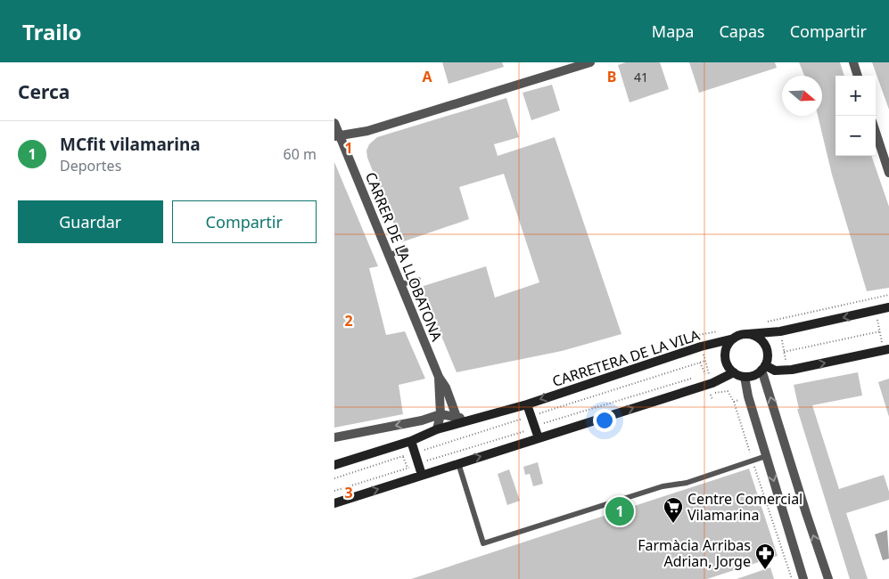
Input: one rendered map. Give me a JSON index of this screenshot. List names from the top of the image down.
{
  "streets": {
    "street": ["CARRER DE LA LLOBATONA", "CARRETERA DE LA VILA"]
  },
  "crossings": [
    ["CARRER DE LA LLOBATONA", "CARRETERA DE LA VILA"]
  ],
  "places": {
    "supermarket": ["Centre Comercial Vilamarina"],
    "pharmacy": ["Farmàcia Arribas Adrian, Jorge"]
  },
  "house_numbers": ["41"],
  "north": "right",
  "page": {
    "header": "Trailo",
    "nav": ["Mapa", "Capas", "Compartir"],
    "heading": "Cerca",
    "map_buttons": ["+", "−"],
    "list": [
      {
        "mark": "1",
        "name": "MCfit vilamarina",
        "note": "Deportes",
        "value": "60 m"
      }
    ],
    "buttons": ["Guardar", "Compartir"],
    "pins": "1"
  },
  "grid": {
    "columns": ["A", "B"],
    "rows": ["1", "2", "3"]
  }
}
